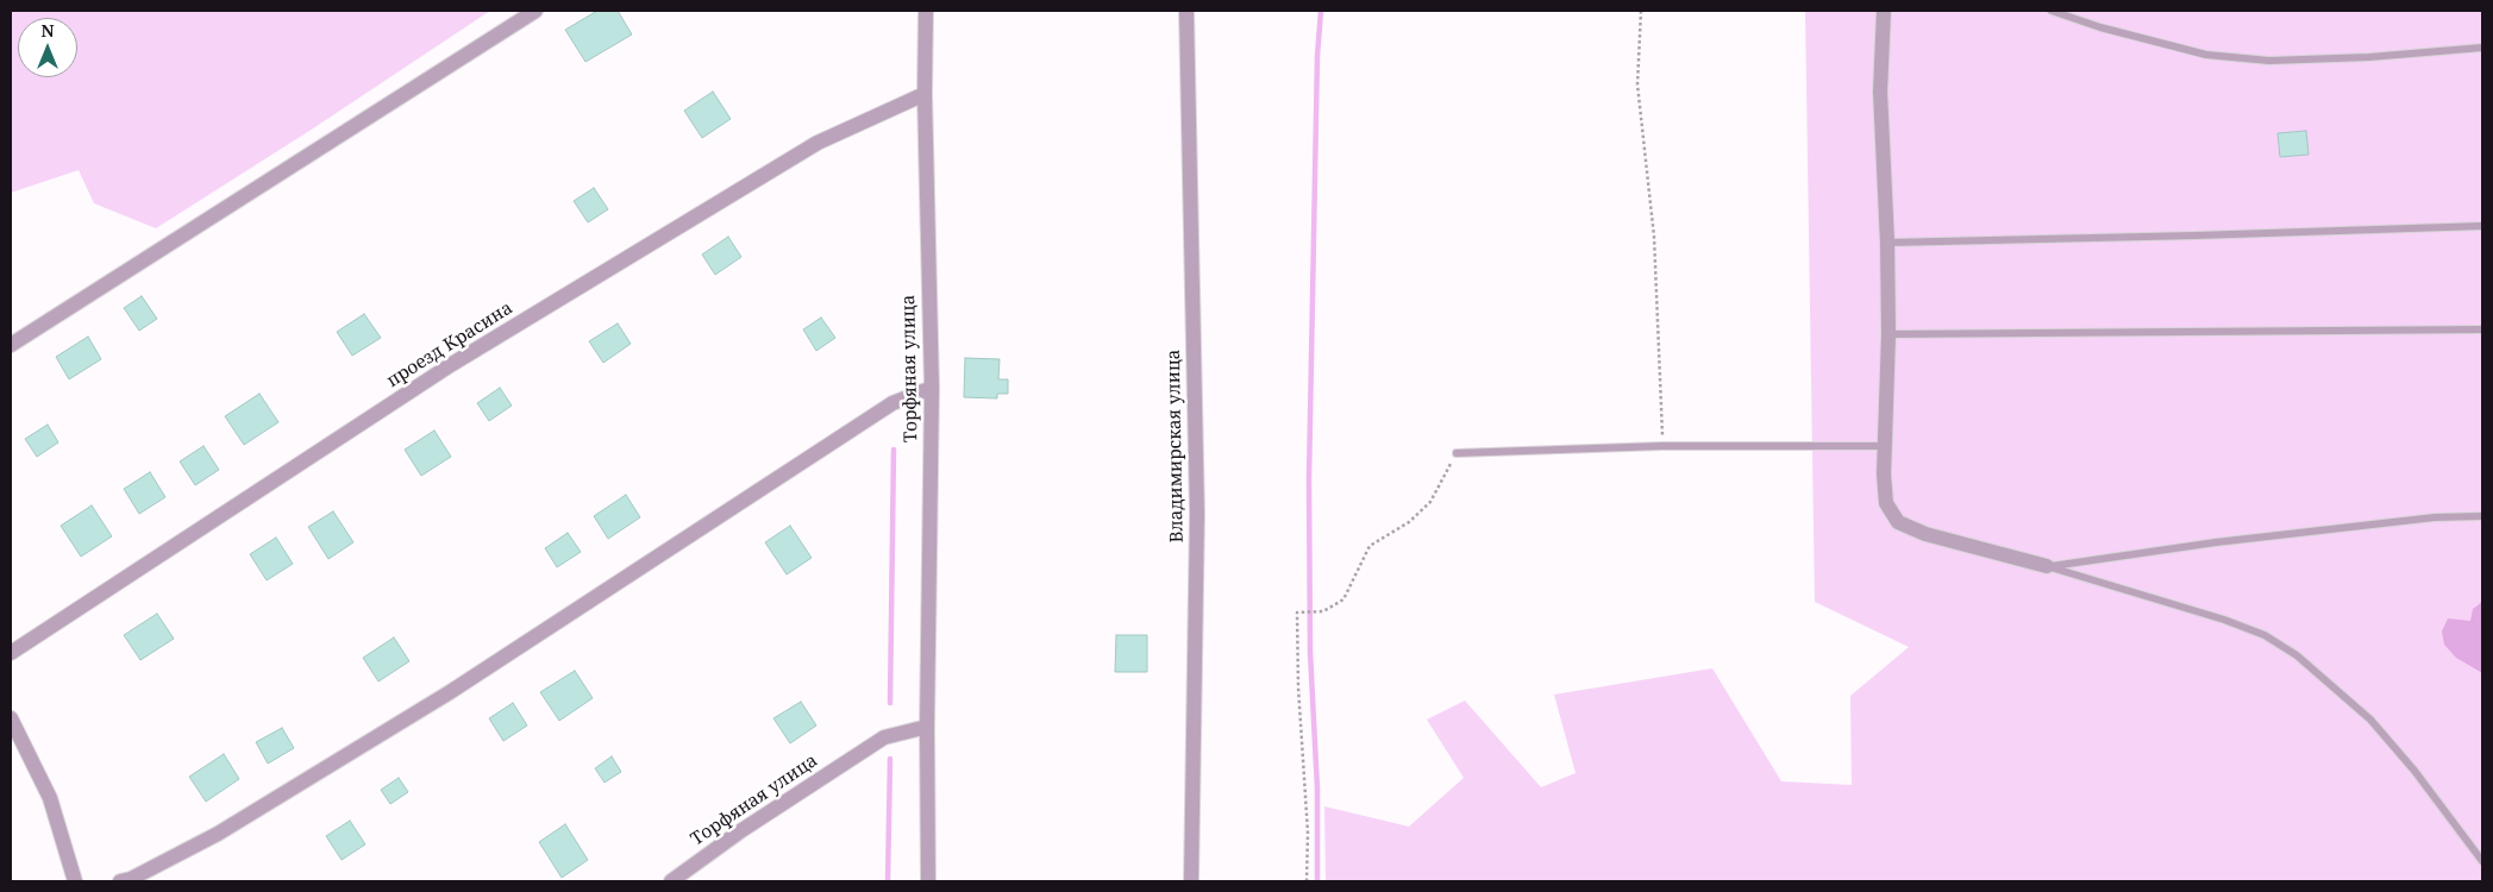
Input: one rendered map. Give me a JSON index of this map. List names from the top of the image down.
{
  "streets": {
    "street": ["проезд Красина", "Торфяная улица", "Владимирская улица"]
  },
  "crossings": [
    ["проезд Красина", "Торфяная улица"]
  ],
  "north": "top"
}
